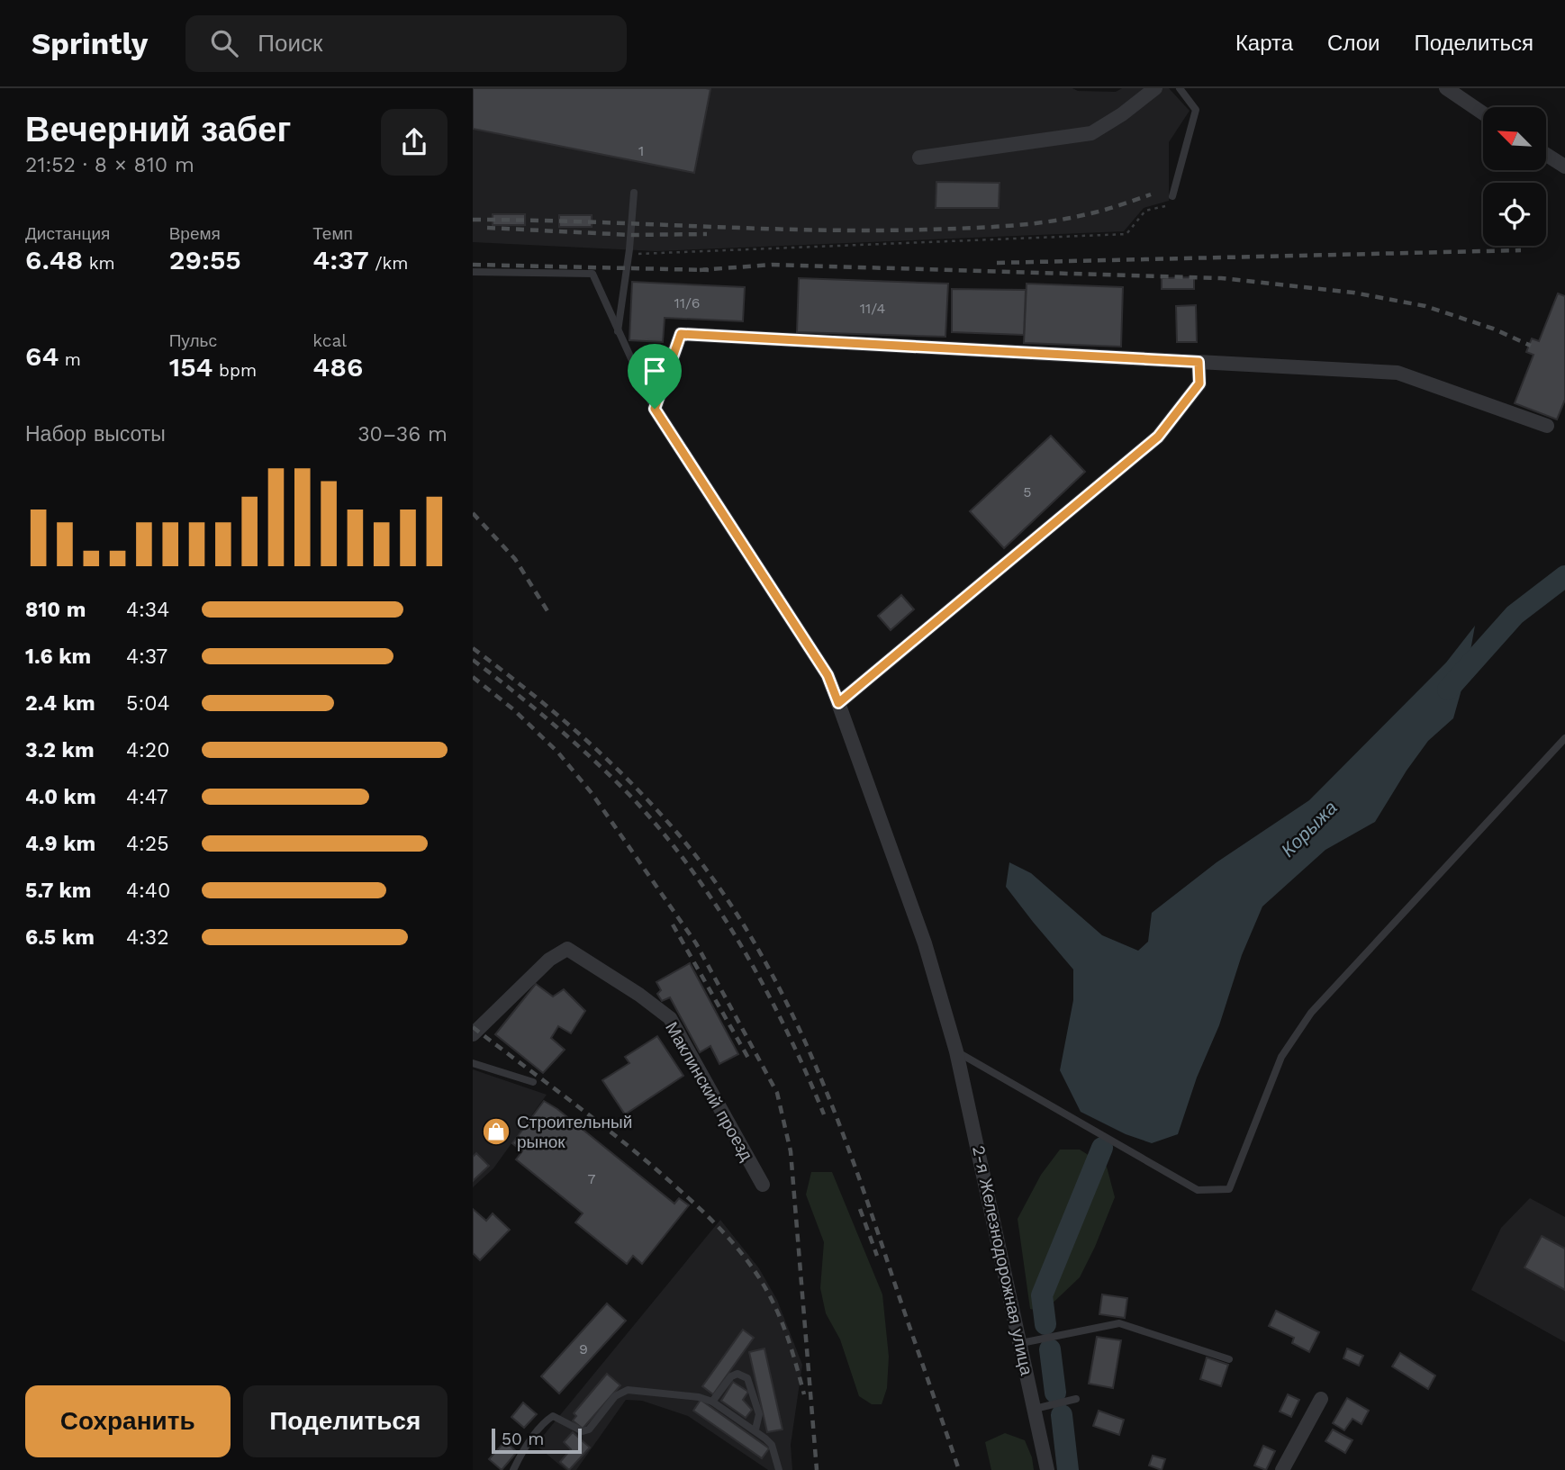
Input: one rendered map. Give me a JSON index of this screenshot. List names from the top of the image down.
{
  "streets": {
    "street": ["Маклинский проезд", "2-я Железнодорожная улица"]
  },
  "water": ["Корыжа"],
  "places": {
    "shop": ["Строительный рынок"]
  },
  "house_numbers": [
    "1",
    "11/6",
    "11/4",
    "5",
    "7",
    "9"
  ],
  "scale_bar": "50 m",
  "north": "top left",
  "page": {
    "header": "Sprintly",
    "search": "Поиск",
    "nav": ["Карта", "Слои", "Поделиться"],
    "heading": ["Вечерний забег", "21:52 · 8 × 810 m"],
    "stats": [
      ["Дистанция", "6.48 km"],
      ["Время", "29:55"],
      ["Темп", "4:37 /km"],
      ["64 m"],
      ["Пульс", "154 bpm"],
      ["kcal", "486"]
    ],
    "chart": ["Набор высоты", "30–36 m"],
    "list": [
      {
        "name": "810 m",
        "note": "4:34"
      },
      {
        "name": "1.6 km",
        "note": "4:37"
      },
      {
        "name": "2.4 km",
        "note": "5:04"
      },
      {
        "name": "3.2 km",
        "note": "4:20"
      },
      {
        "name": "4.0 km",
        "note": "4:47"
      },
      {
        "name": "4.9 km",
        "note": "4:25"
      },
      {
        "name": "5.7 km",
        "note": "4:40"
      },
      {
        "name": "6.5 km",
        "note": "4:32"
      }
    ],
    "buttons": ["Сохранить", "Поделиться"],
    "scale": "50 m"
  }
}
